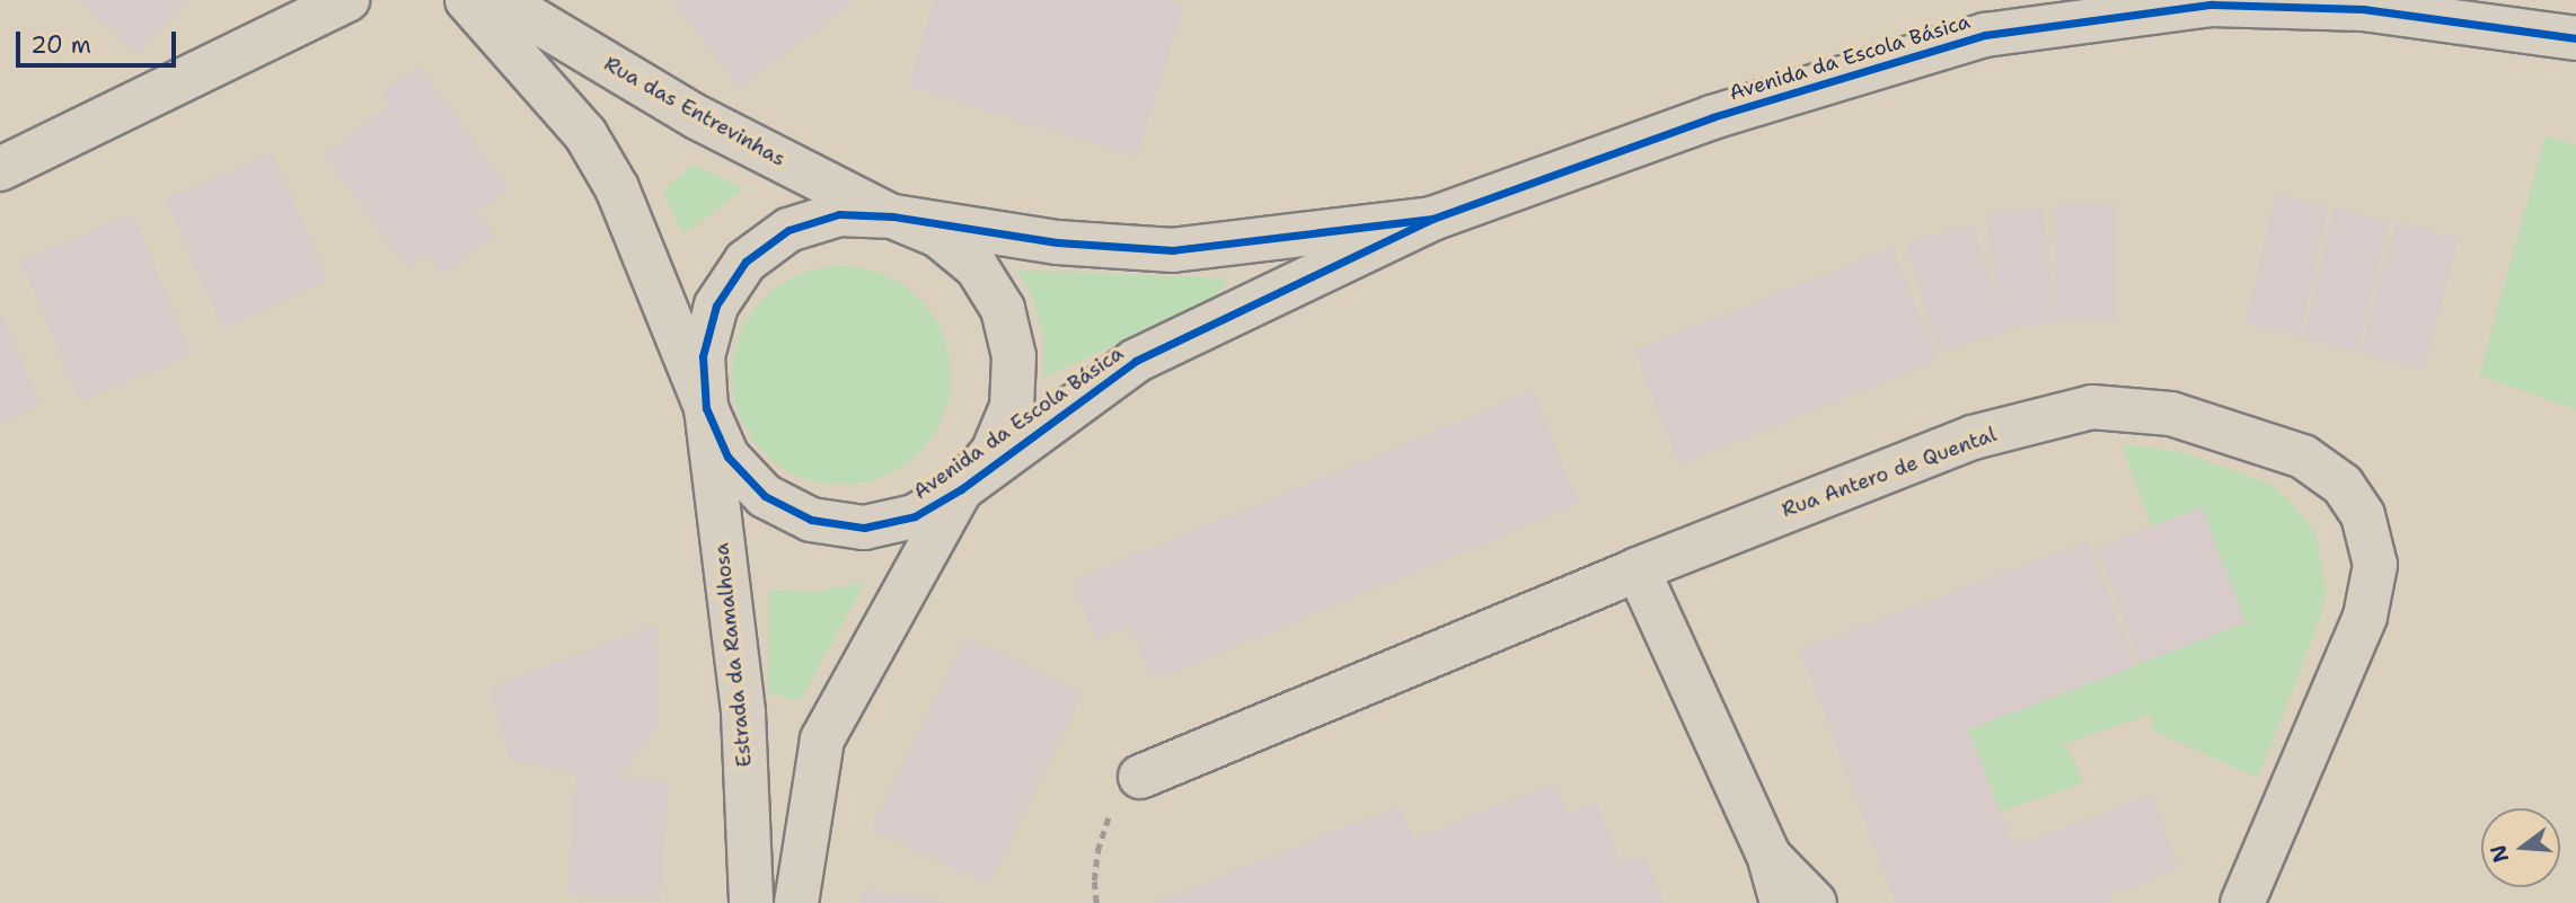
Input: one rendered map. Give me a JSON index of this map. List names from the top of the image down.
{
  "streets": {
    "street": [
      "Avenida da Escola Básica",
      "Rua das Entrevinhas",
      "Rua Antero de Quental",
      "Estrada da Ramalhosa"
    ]
  },
  "crossings": [
    ["Avenida da Escola Básica", "Rua das Entrevinhas"],
    ["Avenida da Escola Básica", "Estrada da Ramalhosa"]
  ],
  "scale_bar": "20 m",
  "north": "left"
}
